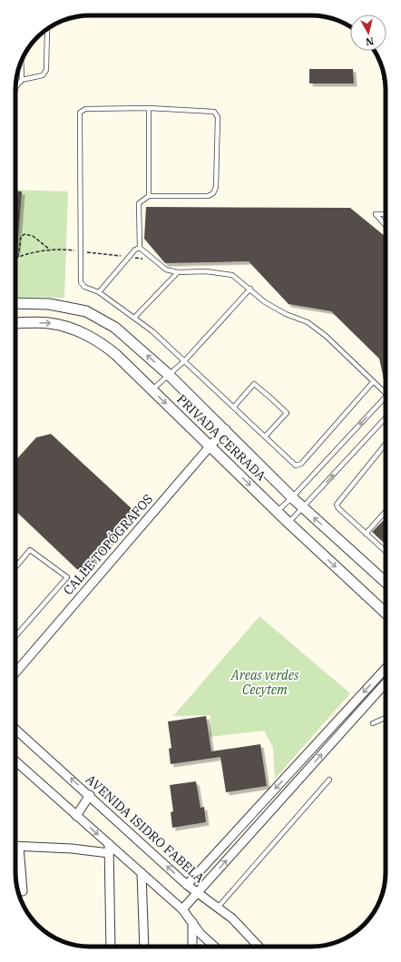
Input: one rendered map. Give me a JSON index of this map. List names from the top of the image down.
{
  "streets": {
    "street": ["PRIVADA CERRADA", "CALLE TOPÓGRAFOS", "AVENIDA ISIDRO FABELA"]
  },
  "crossings": [
    ["PRIVADA CERRADA", "CALLE TOPÓGRAFOS"]
  ],
  "parks": ["Areas verdes Cecytem"],
  "north": "bottom"
}
